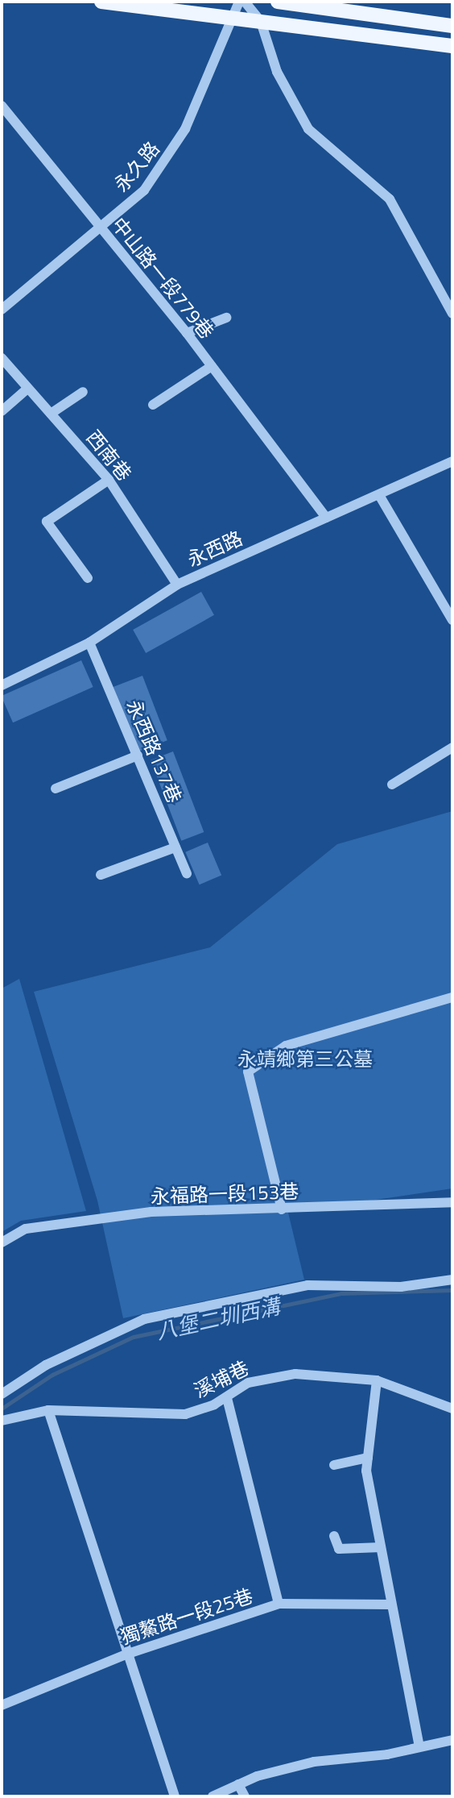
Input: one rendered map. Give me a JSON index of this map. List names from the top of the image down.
{
  "streets": {
    "street": [
      "永久路",
      "中山路一段779巷",
      "西南巷",
      "永西路",
      "永西路137巷",
      "永福路一段153巷",
      "溪埔巷",
      "獨鰲路一段25巷"
    ]
  },
  "crossings": [
    ["永久路", "中山路一段779巷"],
    ["中山路一段779巷", "永西路"],
    ["西南巷", "永西路"],
    ["永西路", "永西路137巷"]
  ],
  "water": ["八堡二圳西溝"],
  "parks": ["永靖鄉第三公墓"]
}
